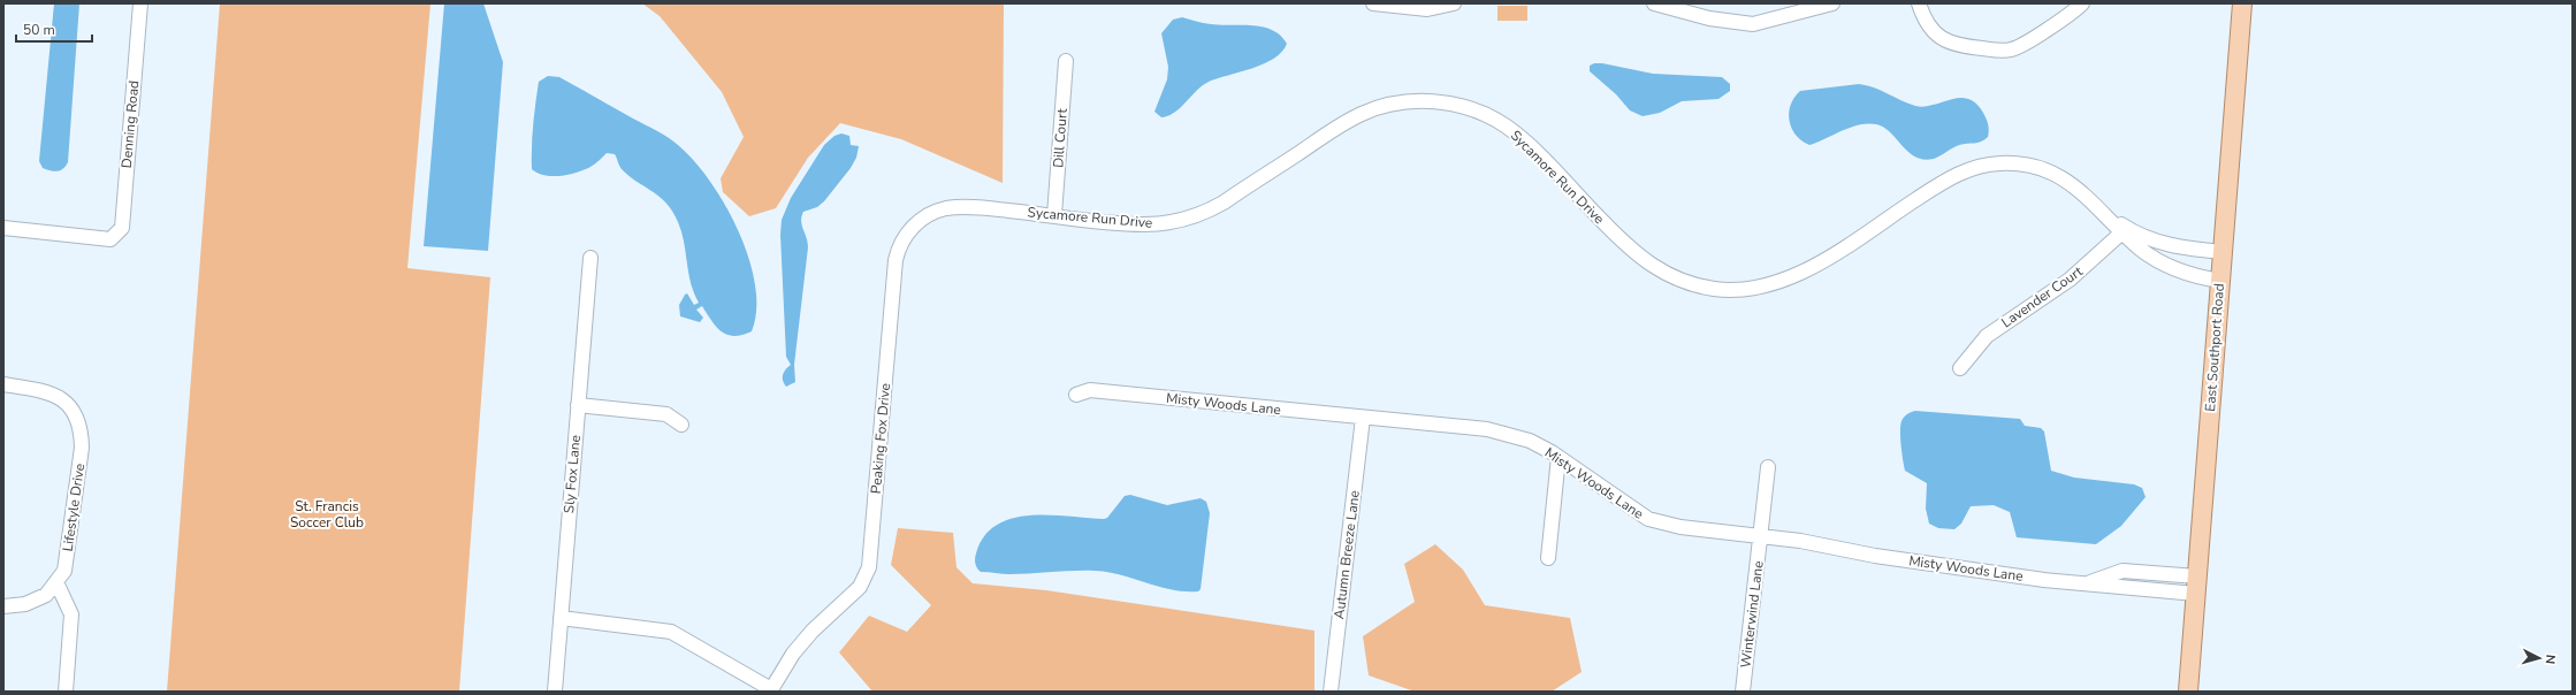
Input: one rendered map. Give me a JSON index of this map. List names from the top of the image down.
{
  "streets": {
    "main road": ["East Southport Road"],
    "street": [
      "Denning Road",
      "Dill Court",
      "Sycamore Run Drive",
      "Lavender Court",
      "Misty Woods Lane",
      "Peaking Fox Drive",
      "Sly Fox Lane",
      "Lifestyle Drive",
      "Autumn Breeze Lane",
      "Winterwind Lane"
    ]
  },
  "crossings": [
    ["Dill Court", "Sycamore Run Drive"],
    ["Sycamore Run Drive", "Lavender Court"],
    ["Sycamore Run Drive", "East Southport Road"],
    ["Sycamore Run Drive", "Peaking Fox Drive"],
    ["East Southport Road", "Misty Woods Lane"],
    ["Misty Woods Lane", "Autumn Breeze Lane"],
    ["Misty Woods Lane", "Winterwind Lane"]
  ],
  "parks": ["St. Francis Soccer Club"],
  "scale_bar": "50 m",
  "north": "right"
}
